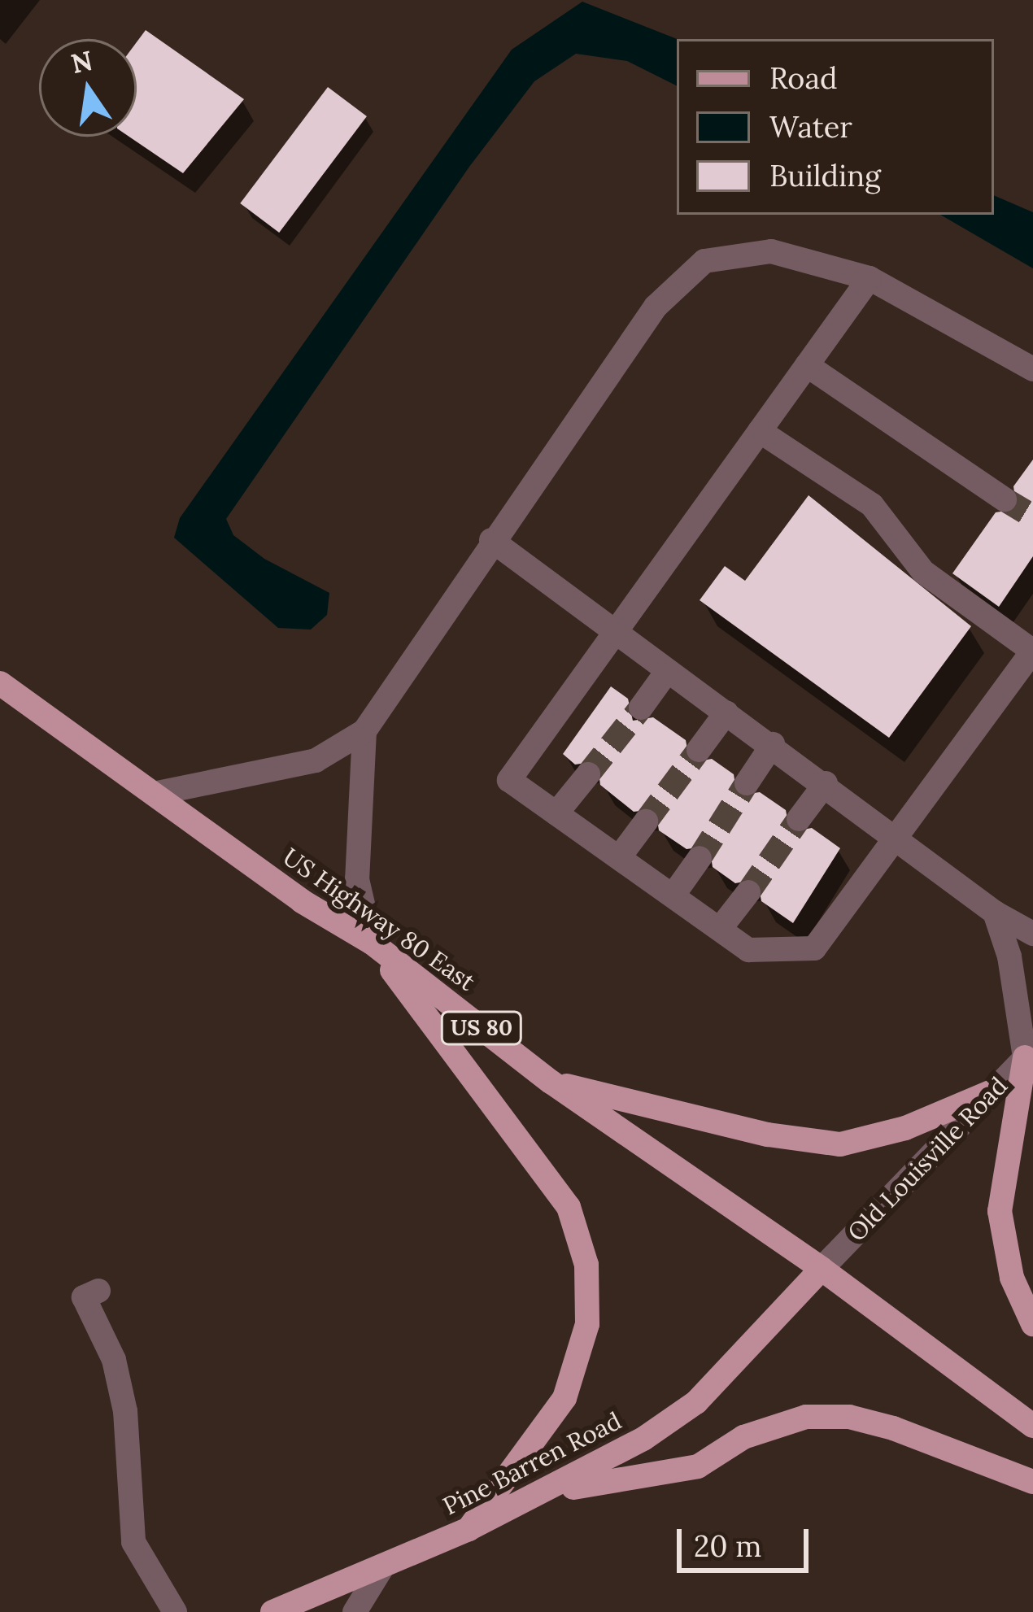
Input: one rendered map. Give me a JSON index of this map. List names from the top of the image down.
{
  "streets": {
    "main road": ["US Highway 80 East", "US 80", "Pine Barren Road"],
    "street": ["Old Louisville Road"]
  },
  "crossings": [
    ["US Highway 80 East", "Old Louisville Road"],
    ["US Highway 80 East", "Pine Barren Road"],
    ["Old Louisville Road", "Pine Barren Road"]
  ],
  "legend": ["Road", "Water", "Building"],
  "scale_bar": "20 m",
  "north": "top"
}
